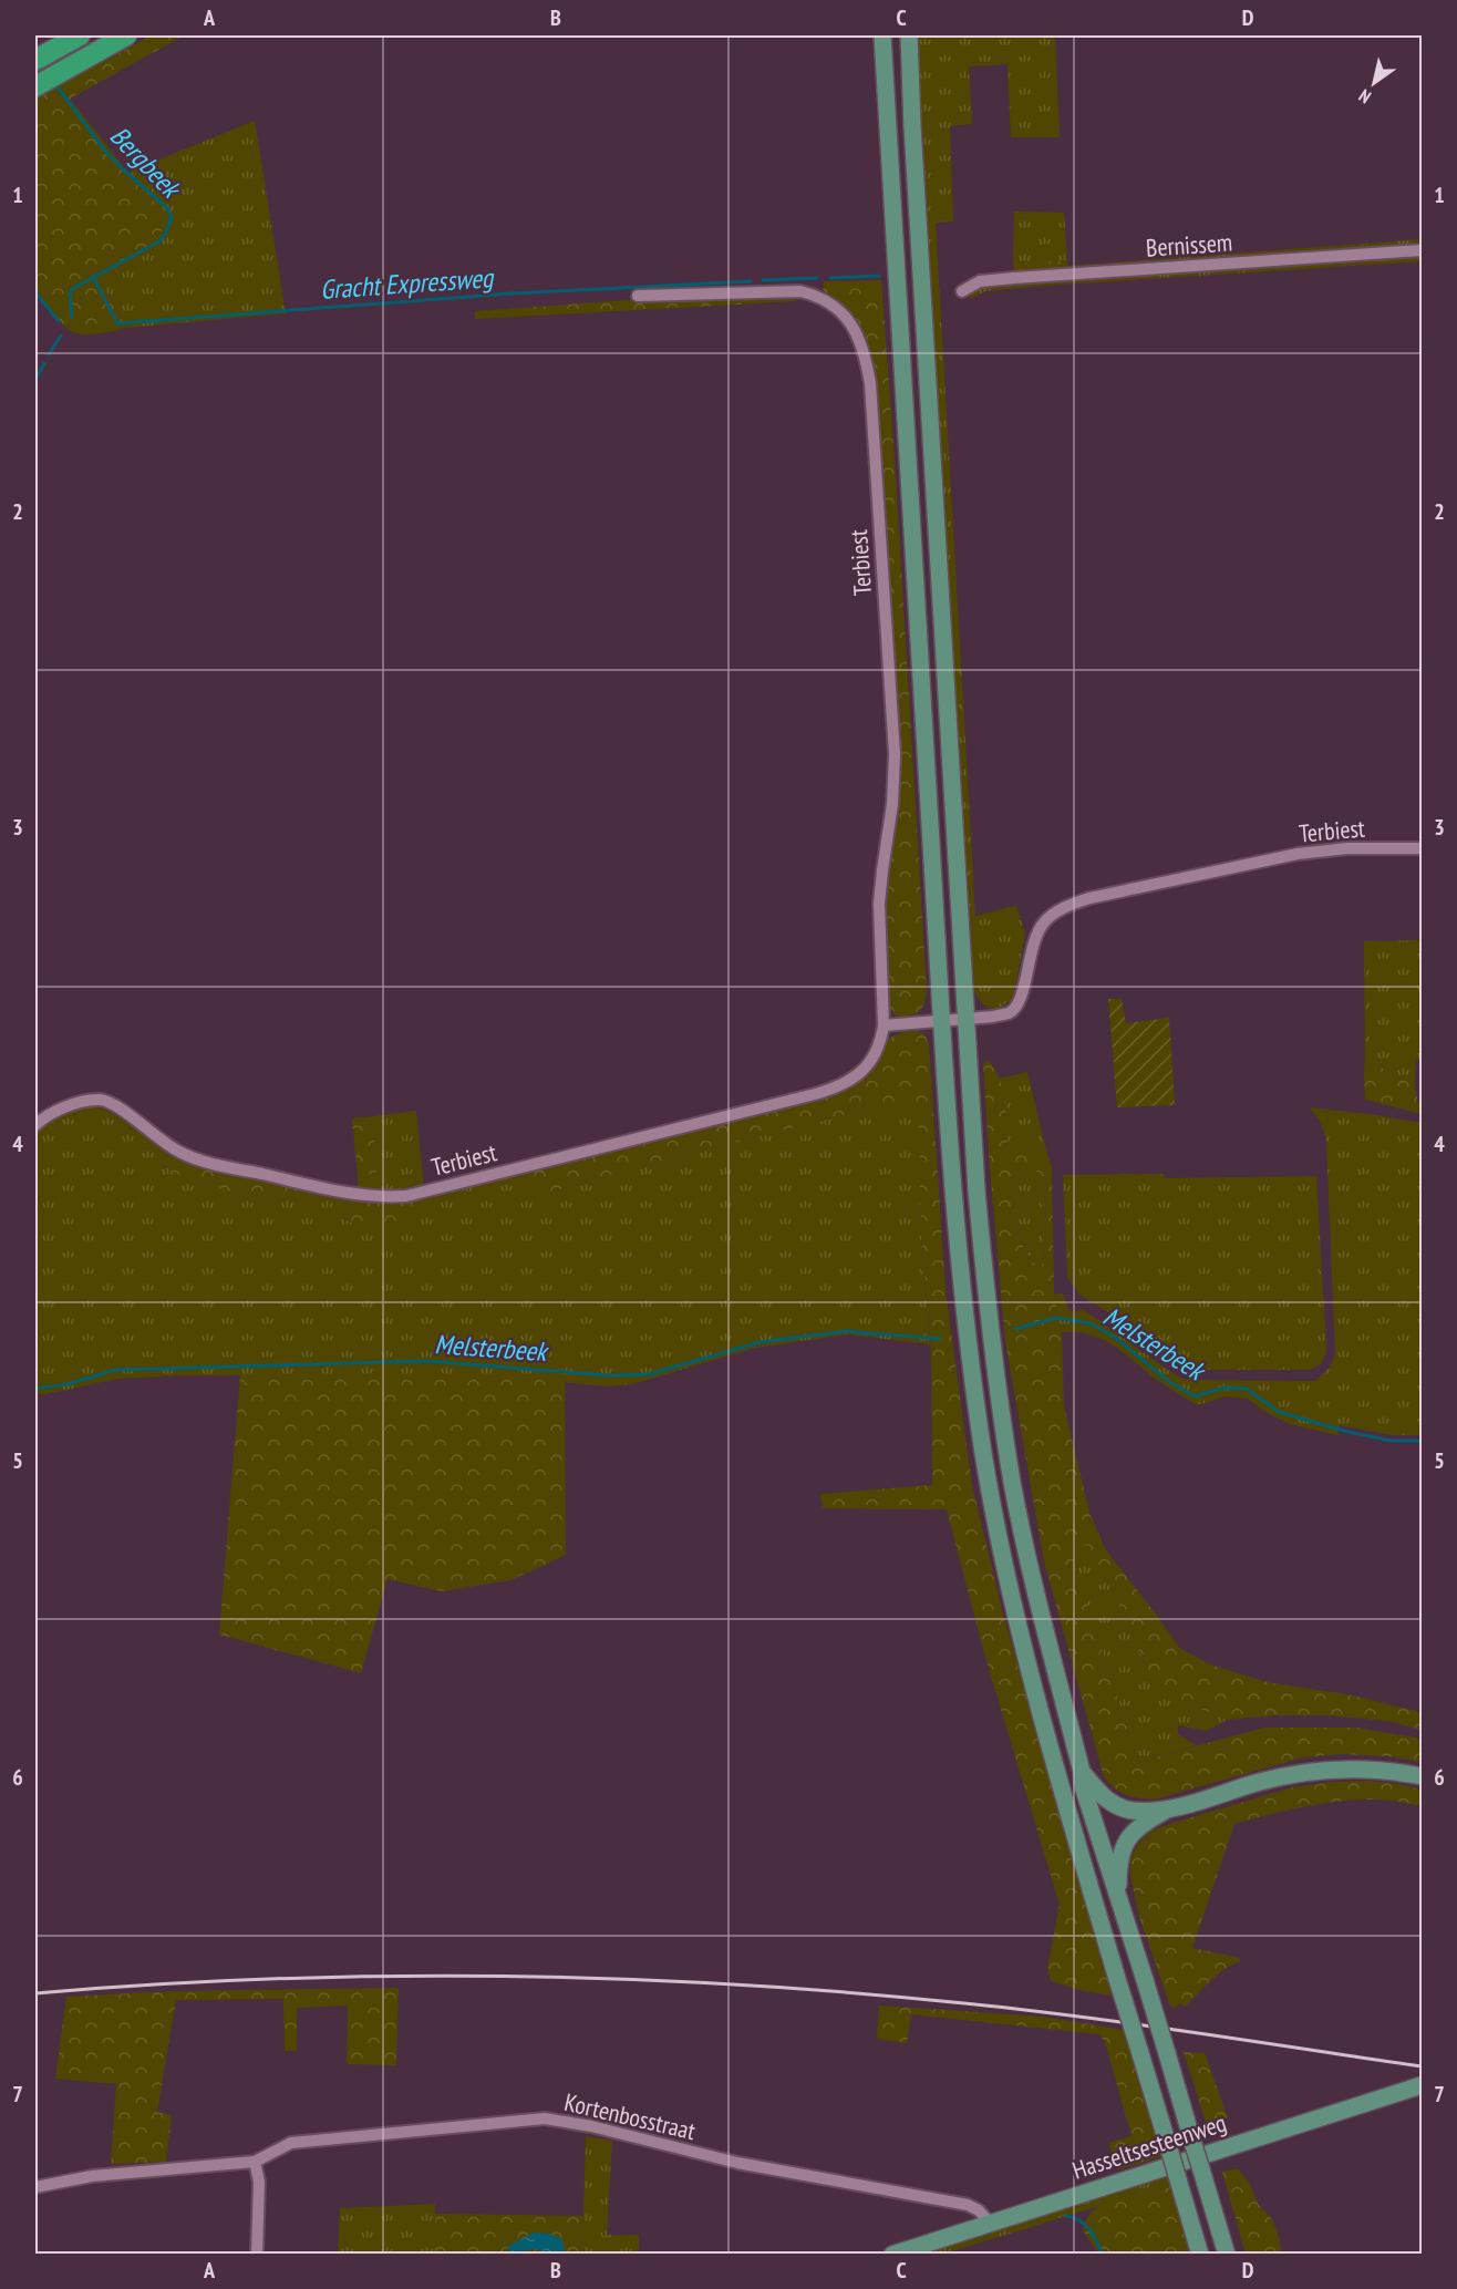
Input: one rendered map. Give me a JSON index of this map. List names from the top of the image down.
{
  "streets": {
    "main road": ["Hasseltsesteenweg"],
    "street": ["Bernissem", "Terbiest", "Kortenbosstraat"]
  },
  "crossings": [
    ["Kortenbosstraat", "Hasseltsesteenweg"]
  ],
  "water": ["Bergbeek", "Gracht Expressweg", "Melsterbeek"],
  "north": "bottom left",
  "grid": {
    "columns": [
      "A",
      "B",
      "C",
      "D"
    ],
    "rows": [
      "1",
      "2",
      "3",
      "4",
      "5",
      "6",
      "7"
    ]
  }
}
